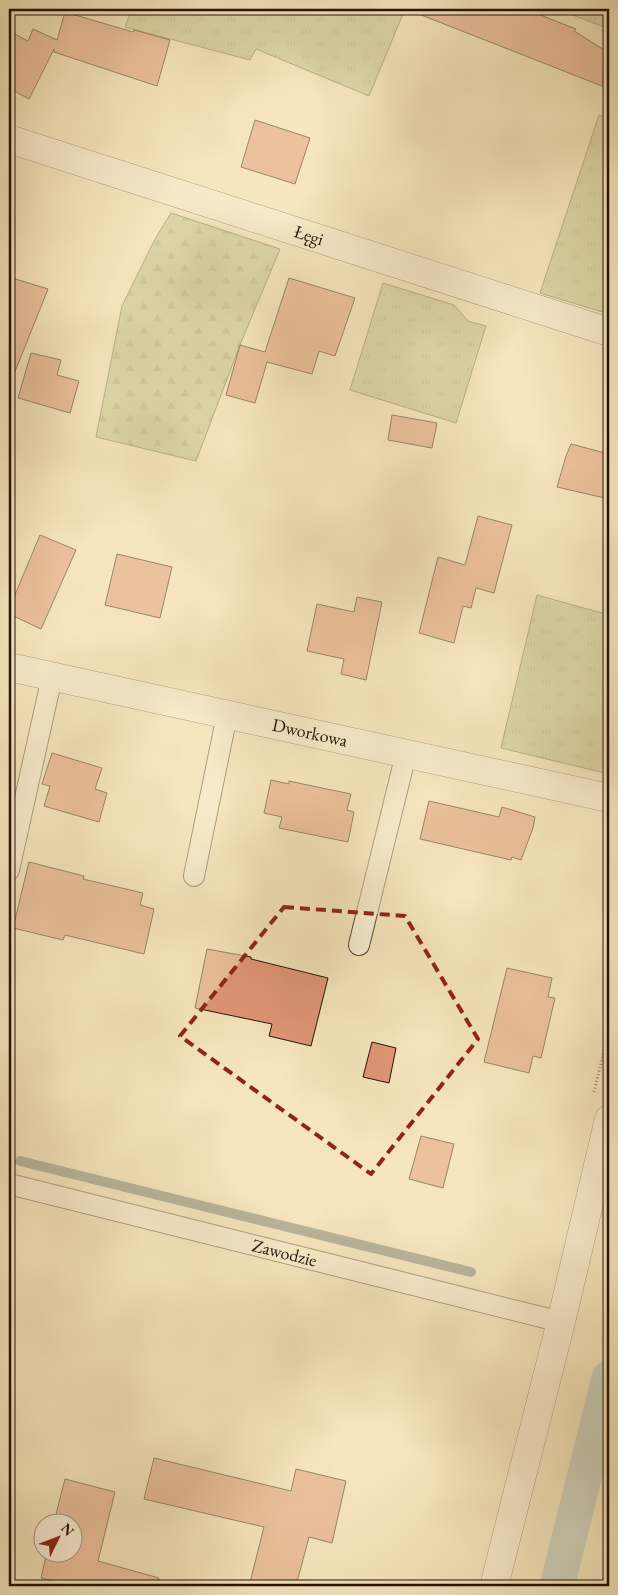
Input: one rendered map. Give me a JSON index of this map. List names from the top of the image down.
{
  "streets": {
    "street": ["Łęgi", "Dworkowa"],
    "lane": ["Zawodzie"]
  },
  "north": "top right"
}
